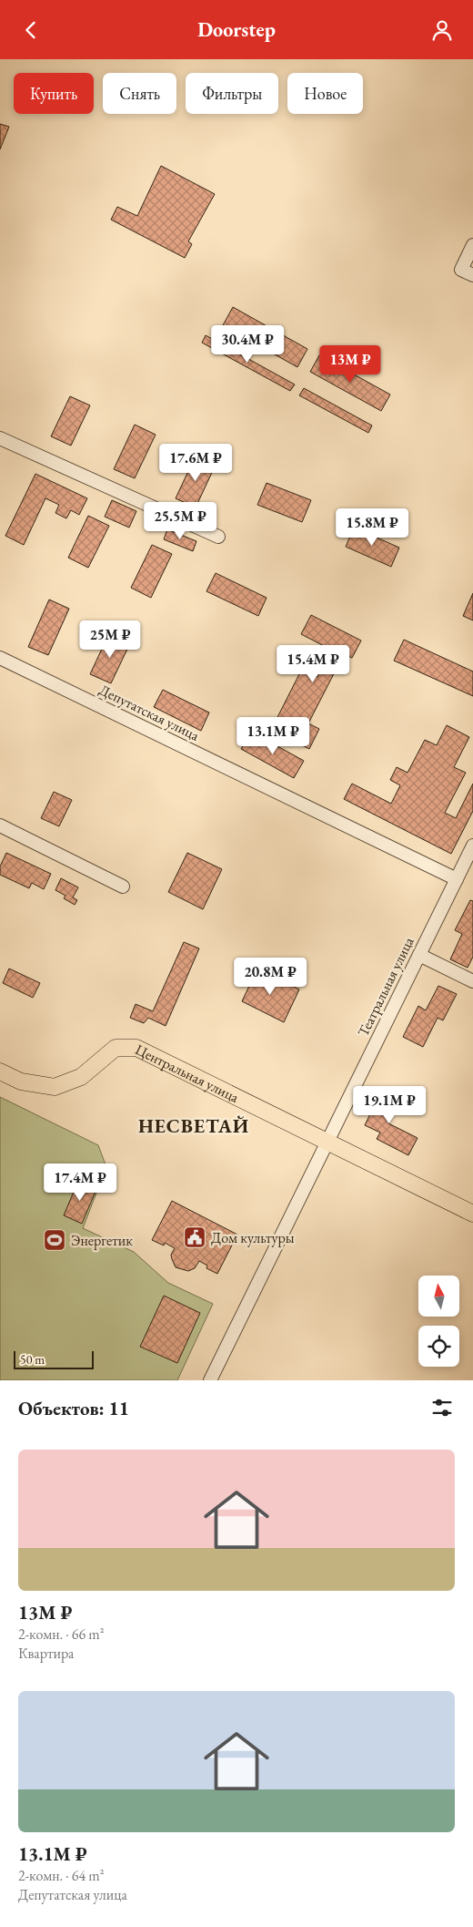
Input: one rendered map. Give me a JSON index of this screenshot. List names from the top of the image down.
{
  "streets": {
    "main road": ["Центральная улица"],
    "street": ["Депутатская улица", "Театральная улица"]
  },
  "crossings": [
    ["Депутатская улица", "Театральная улица"],
    ["Театральная улица", "Центральная улица"]
  ],
  "districts": ["НЕСВЕТАЙ"],
  "places": {
    "public building": ["Дом культуры"],
    "sports": ["Энергетик"]
  },
  "scale_bar": "50 m",
  "north": "top",
  "page": {
    "header": "Doorstep",
    "chip": [
      "Купить",
      "Снять",
      "Фильтры",
      "Новое"
    ],
    "price": [
      "30.4M ₽",
      "13M ₽",
      "17.6M ₽",
      "25.5M ₽",
      "15.8M ₽",
      "25M ₽",
      "15.4M ₽",
      "13.1M ₽",
      "20.8M ₽",
      "19.1M ₽",
      "17.4M ₽"
    ],
    "scale": "50 m",
    "heading": "Объектов: 11",
    "list": [
      {
        "name": "13M ₽",
        "note": "2-комн. · 66 m² · Квартира"
      },
      {
        "name": "13.1M ₽",
        "note": "2-комн. · 64 m² · Депутатская улица"
      }
    ]
  }
}
